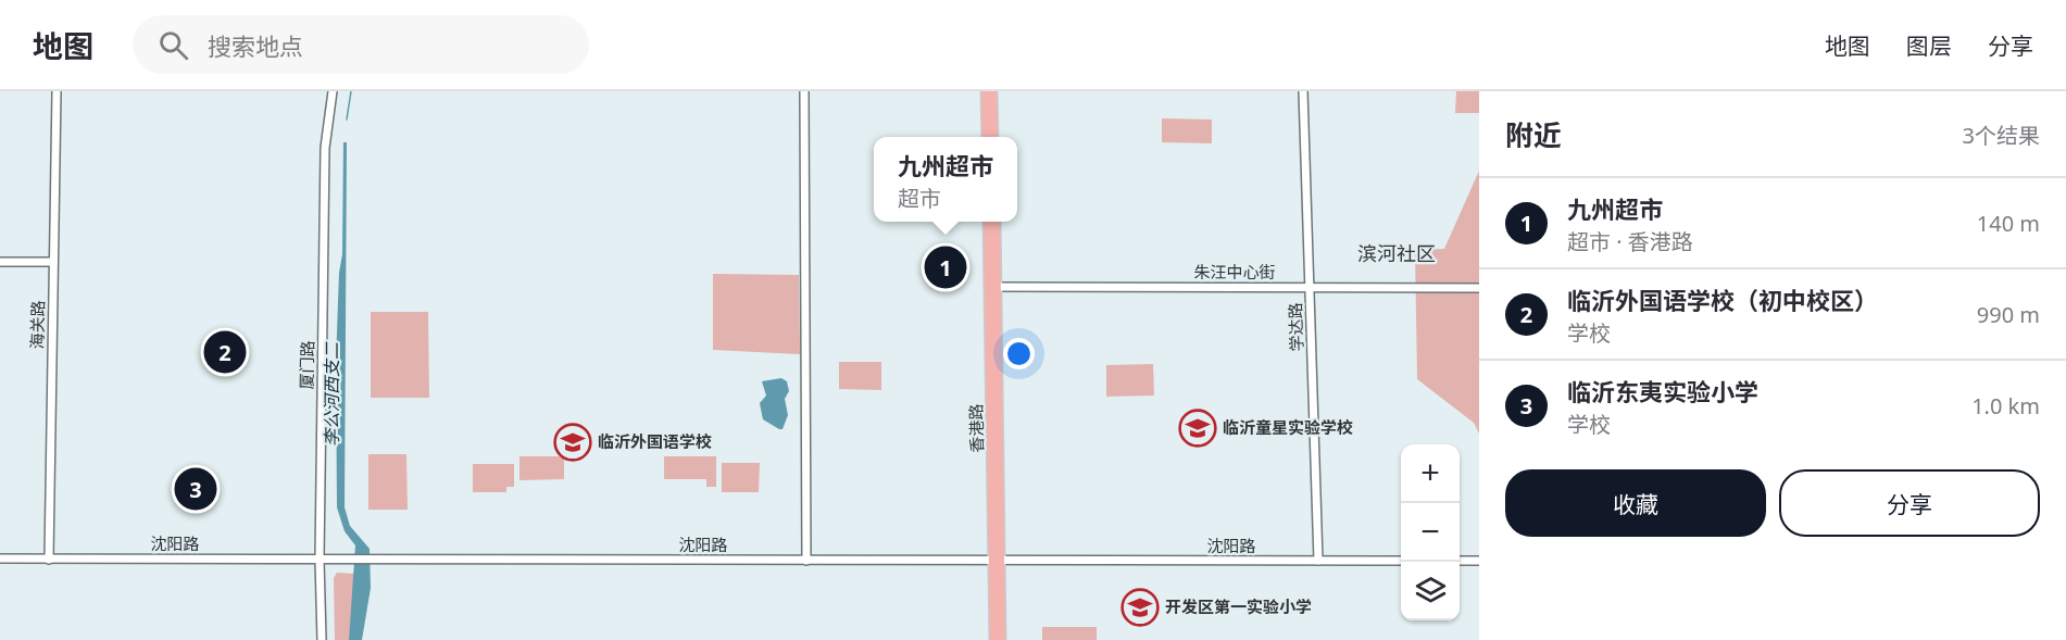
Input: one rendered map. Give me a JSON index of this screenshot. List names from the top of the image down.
{
  "streets": {
    "main road": ["香港路"],
    "street": [
      "朱汪中心街",
      "海关路",
      "学达路",
      "厦门路",
      "沈阳路"
    ]
  },
  "crossings": [
    ["朱汪中心街", "学达路"],
    ["朱汪中心街", "香港路"],
    ["海关路", "沈阳路"],
    ["学达路", "沈阳路"],
    ["厦门路", "沈阳路"],
    ["香港路", "沈阳路"]
  ],
  "districts": ["滨河社区"],
  "water": ["李公河西支二"],
  "places": {
    "school or university": ["临沂童星实验学校", "临沂外国语学校", "开发区第一实验小学"]
  },
  "page": {
    "header": "地图",
    "search": "搜索地点",
    "nav": ["地图", "图层", "分享"],
    "heading": ["附近", "3个结果"],
    "popup": ["九州超市", "超市"],
    "list": [
      {
        "mark": "1",
        "name": "九州超市",
        "note": "超市 · 香港路",
        "value": "140 m"
      },
      {
        "mark": "2",
        "name": "临沂外国语学校（初中校区）",
        "note": "学校",
        "value": "990 m"
      },
      {
        "mark": "3",
        "name": "临沂东夷实验小学",
        "note": "学校",
        "value": "1.0 km"
      }
    ],
    "pins": ["1", "2", "3"],
    "map_buttons": ["+", "−"],
    "buttons": ["收藏", "分享"]
  }
}
